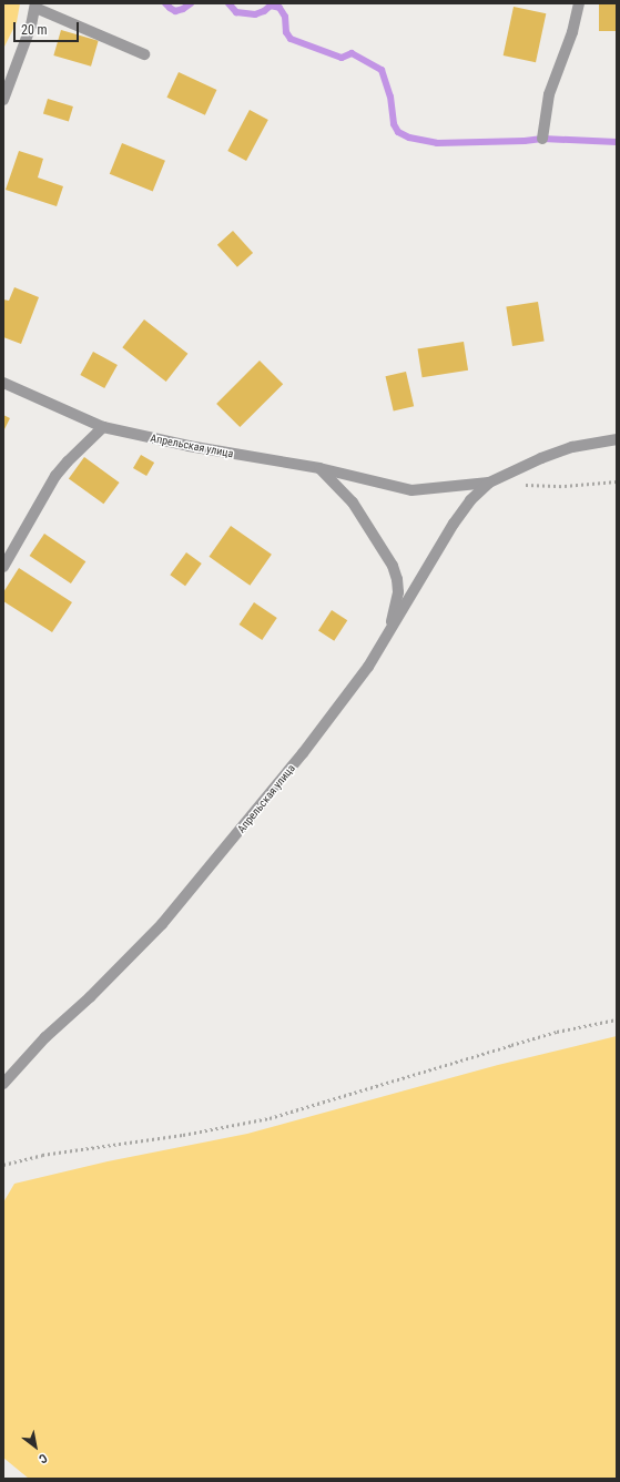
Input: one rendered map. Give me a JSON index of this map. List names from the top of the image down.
{
  "streets": {
    "street": ["Апрельская улица"]
  },
  "scale_bar": "20 m",
  "north": "bottom right"
}
